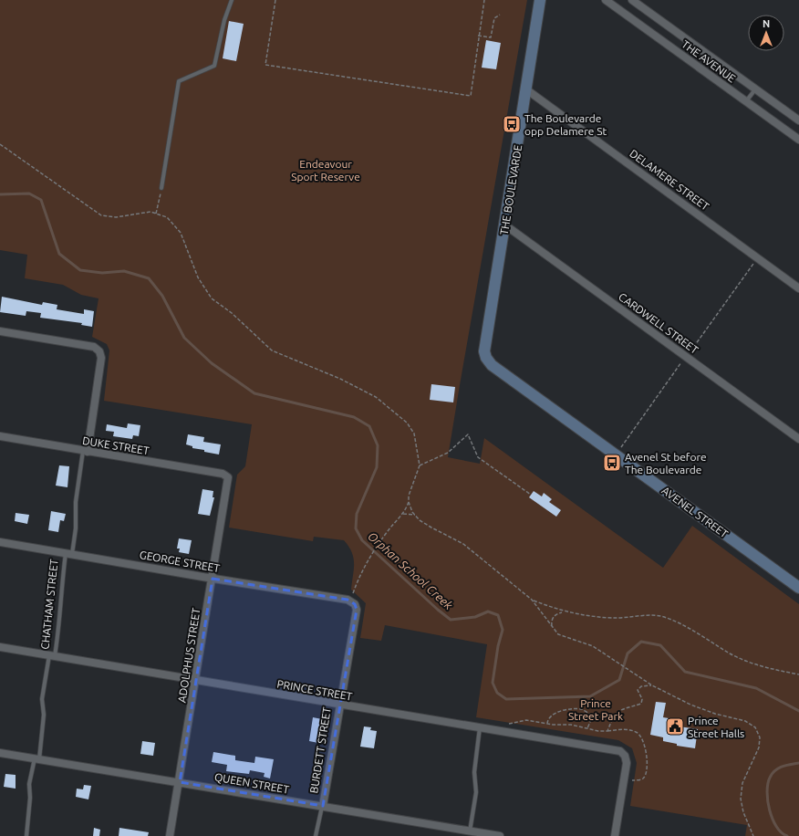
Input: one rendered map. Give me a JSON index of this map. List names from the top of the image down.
{
  "streets": {
    "street": [
      "THE AVENUE",
      "DELAMERE STREET",
      "THE BOULEVARDE",
      "CARDWELL STREET",
      "DUKE STREET",
      "AVENEL STREET",
      "GEORGE STREET",
      "CHATHAM STREET",
      "ADOLPHUS STREET",
      "PRINCE STREET",
      "BURDETT STREET",
      "QUEEN STREET"
    ]
  },
  "crossings": [
    ["DELAMERE STREET", "THE BOULEVARDE"],
    ["THE BOULEVARDE", "CARDWELL STREET"],
    ["THE BOULEVARDE", "AVENEL STREET"],
    ["DUKE STREET", "CHATHAM STREET"],
    ["DUKE STREET", "ADOLPHUS STREET"],
    ["GEORGE STREET", "CHATHAM STREET"],
    ["GEORGE STREET", "ADOLPHUS STREET"],
    ["GEORGE STREET", "BURDETT STREET"],
    ["CHATHAM STREET", "PRINCE STREET"],
    ["CHATHAM STREET", "QUEEN STREET"],
    ["ADOLPHUS STREET", "PRINCE STREET"],
    ["ADOLPHUS STREET", "QUEEN STREET"],
    ["PRINCE STREET", "BURDETT STREET"],
    ["BURDETT STREET", "QUEEN STREET"]
  ],
  "water": ["Orphan School Creek"],
  "parks": ["Endeavour Sport Reserve", "Prince Street Park"],
  "places": {
    "bus stop": ["The Boulevarde opp Delamere St", "Avenel St before The Boulevarde"],
    "public building": ["Prince Street Halls"]
  },
  "north": "top"
}
